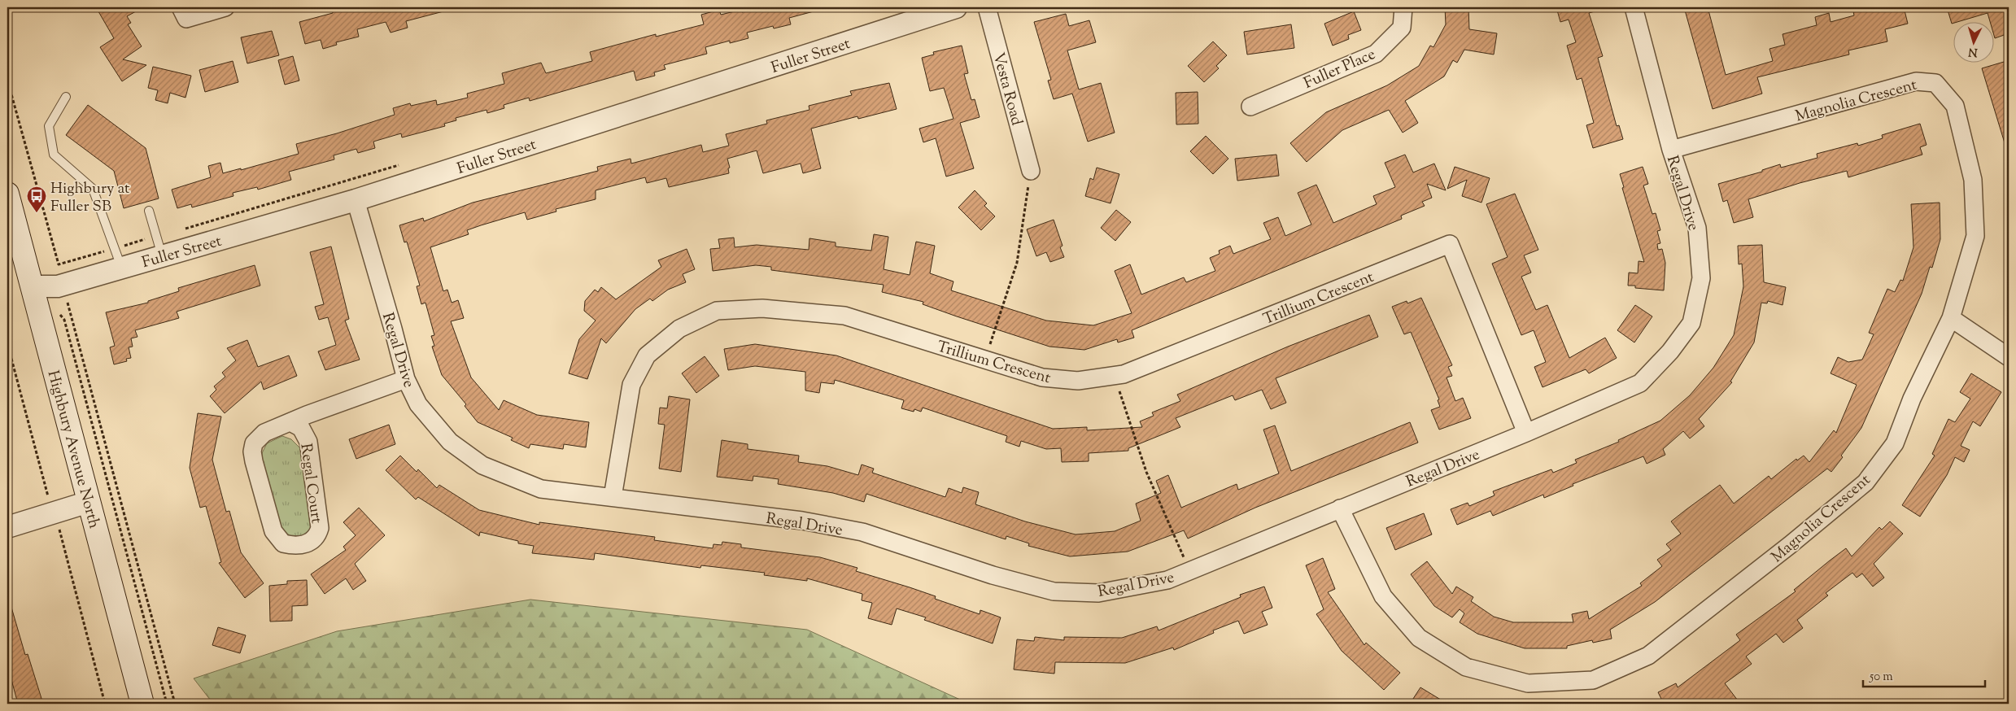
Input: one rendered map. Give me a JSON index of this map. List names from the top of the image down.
{
  "streets": {
    "main road": ["Highbury Avenue North"],
    "street": [
      "Fuller Street",
      "Fuller Place",
      "Vesta Road",
      "Magnolia Crescent",
      "Regal Drive",
      "Trillium Crescent",
      "Regal Court"
    ]
  },
  "crossings": [
    ["Fuller Street", "Regal Drive"],
    ["Fuller Street", "Highbury Avenue North"],
    ["Magnolia Crescent", "Regal Drive"],
    ["Regal Drive", "Trillium Crescent"],
    ["Regal Drive", "Regal Court"]
  ],
  "places": {
    "bus stop": ["Highbury at Fuller SB"]
  },
  "scale_bar": "50 m",
  "north": "bottom"
}
